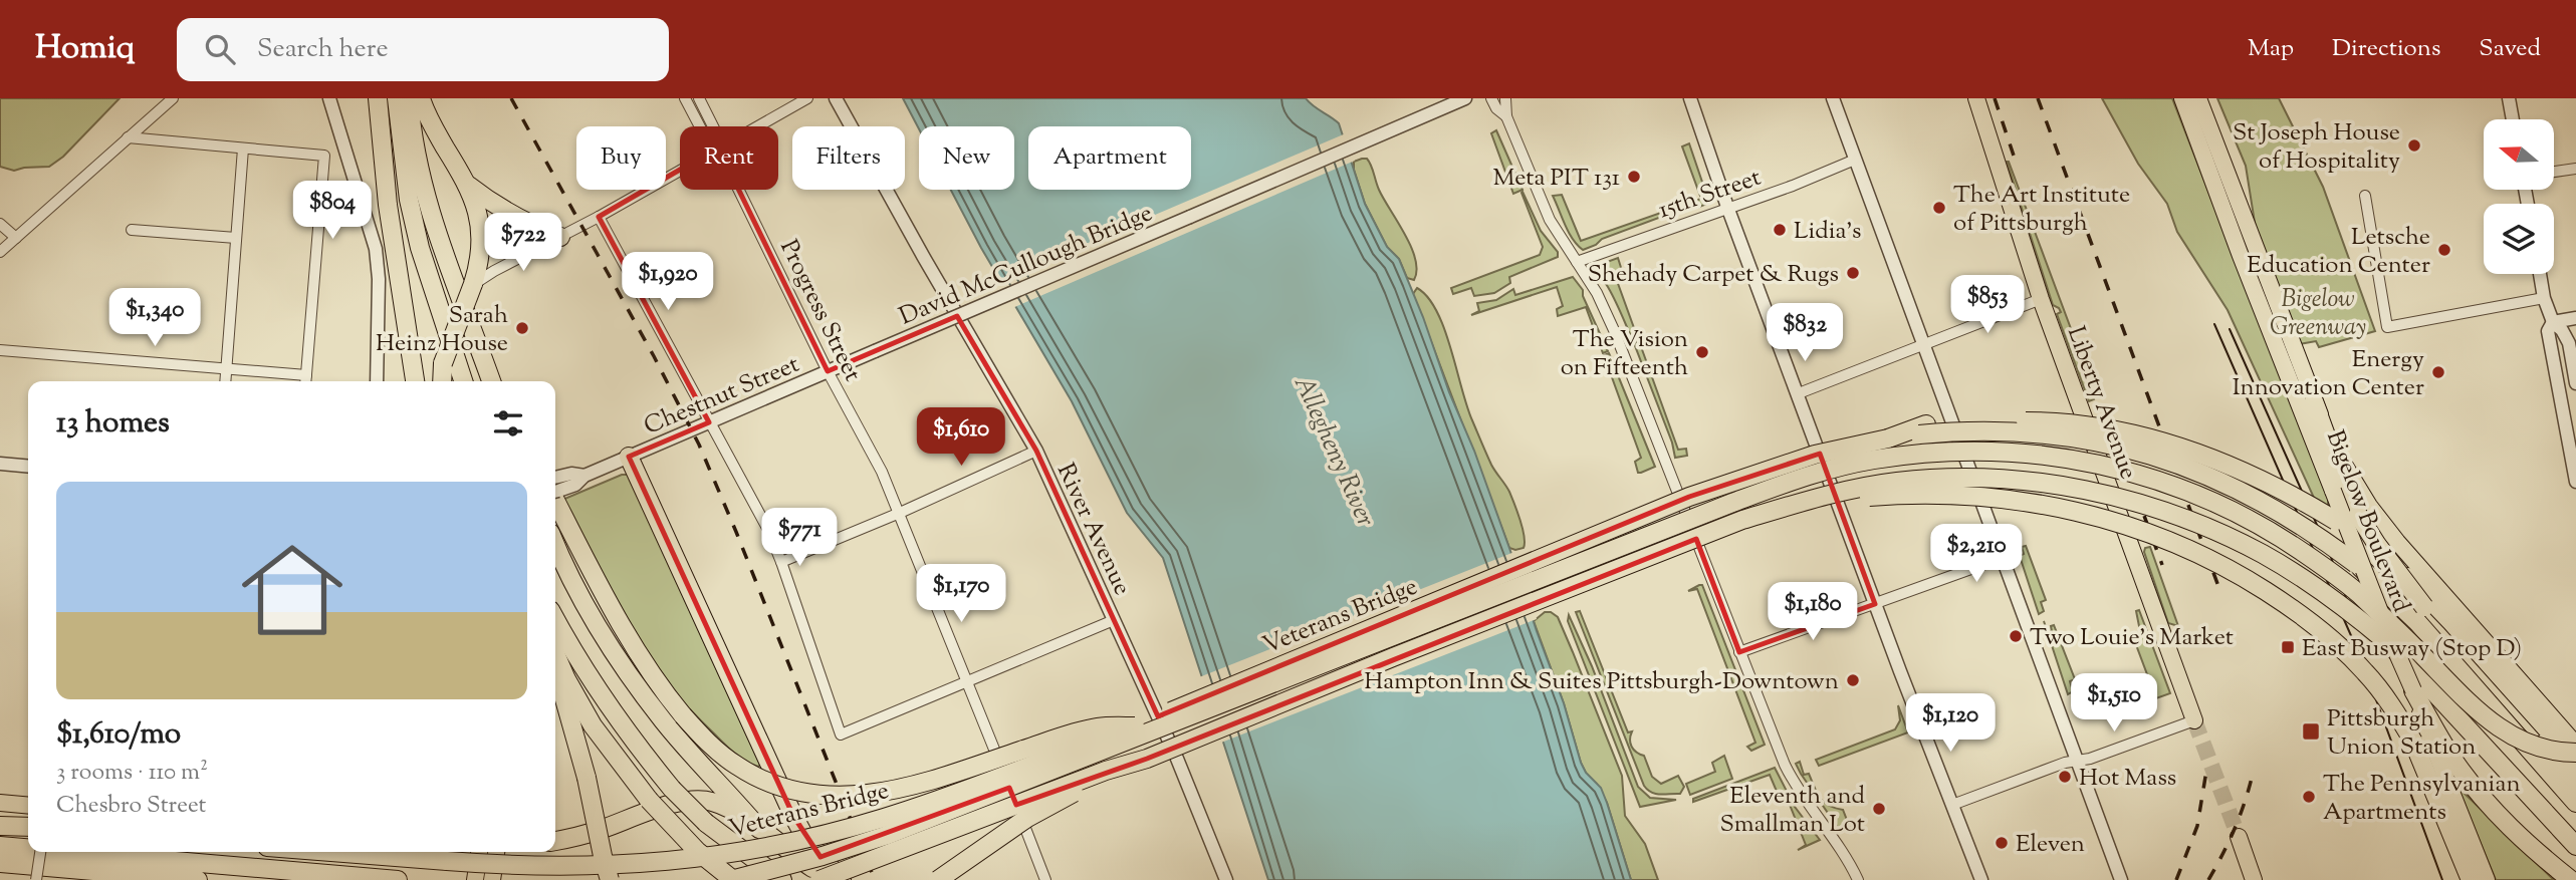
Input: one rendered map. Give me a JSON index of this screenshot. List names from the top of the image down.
{
  "streets": {
    "highway": ["Veterans Bridge"],
    "main road": ["Liberty Avenue", "Bigelow Boulevard"],
    "street": [
      "15th Street",
      "David McCullough Bridge",
      "Progress Street",
      "Chestnut Street",
      "River Avenue"
    ]
  },
  "crossings": [
    ["David McCullough Bridge", "Chestnut Street"],
    ["Progress Street", "Chestnut Street"]
  ],
  "water": ["Allegheny River"],
  "parks": ["Bigelow Greenway"],
  "places": {
    "other": [
      "St Joseph House of Hospitality",
      "Meta PIT 131",
      "The Art Institute of Pittsburgh",
      "Lidia’s",
      "Letsche Education Center",
      "Shehady Carpet & Rugs",
      "Sarah Heinz House",
      "The Vision on Fifteenth",
      "Energy Innovation Center",
      "Two Louie's Market",
      "Hampton Inn & Suites Pittsburgh-Downtown",
      "Hot Mass",
      "The Pennsylvanian Apartments",
      "Eleventh and Smallman Lot",
      "Eleven"
    ],
    "transit": ["East Busway (Stop D)", "Pittsburgh Union Station"]
  },
  "north": "left",
  "page": {
    "header": "Homiq",
    "search": "Search here",
    "nav": ["Map", "Directions", "Saved"],
    "chip": [
      "Buy",
      "Rent",
      "Filters",
      "New",
      "Apartment"
    ],
    "price": [
      "$804",
      "$722",
      "$1,920",
      "$853",
      "$1,340",
      "$832",
      "$1,610",
      "$771",
      "$2,210",
      "$1,170",
      "$1,180",
      "$1,510",
      "$1,120"
    ],
    "heading": "13 homes",
    "list": [
      {
        "name": "$1,610/mo",
        "note": "3 rooms · 110 m² · Chesbro Street"
      }
    ]
  }
}
